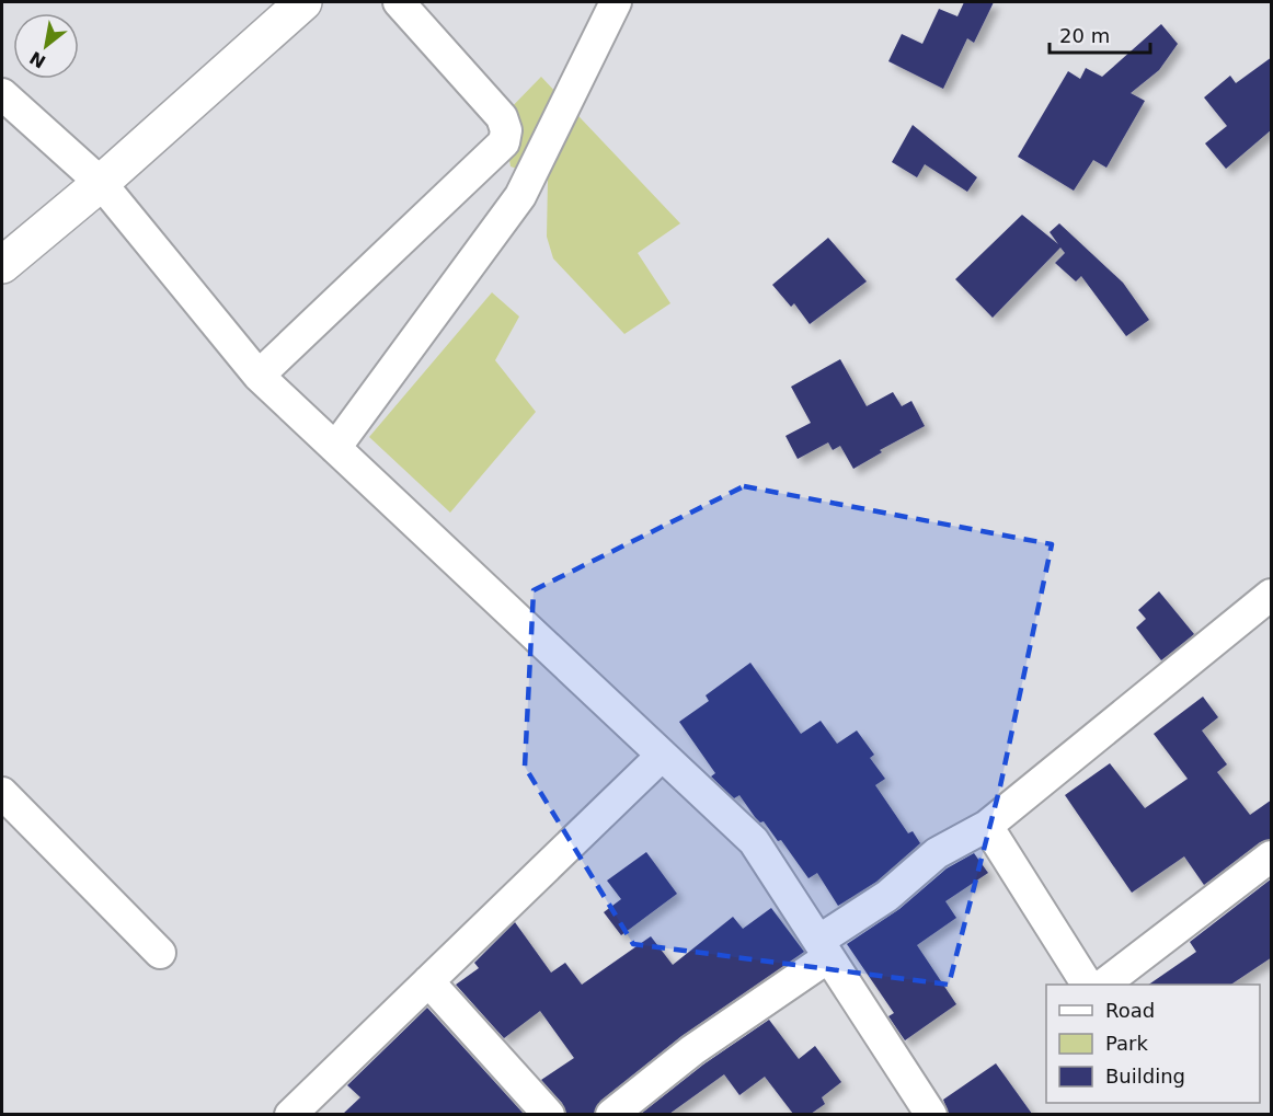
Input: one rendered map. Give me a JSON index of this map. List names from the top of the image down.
{
  "legend": ["Road", "Park", "Building"],
  "scale_bar": "20 m",
  "north": "bottom left"
}
